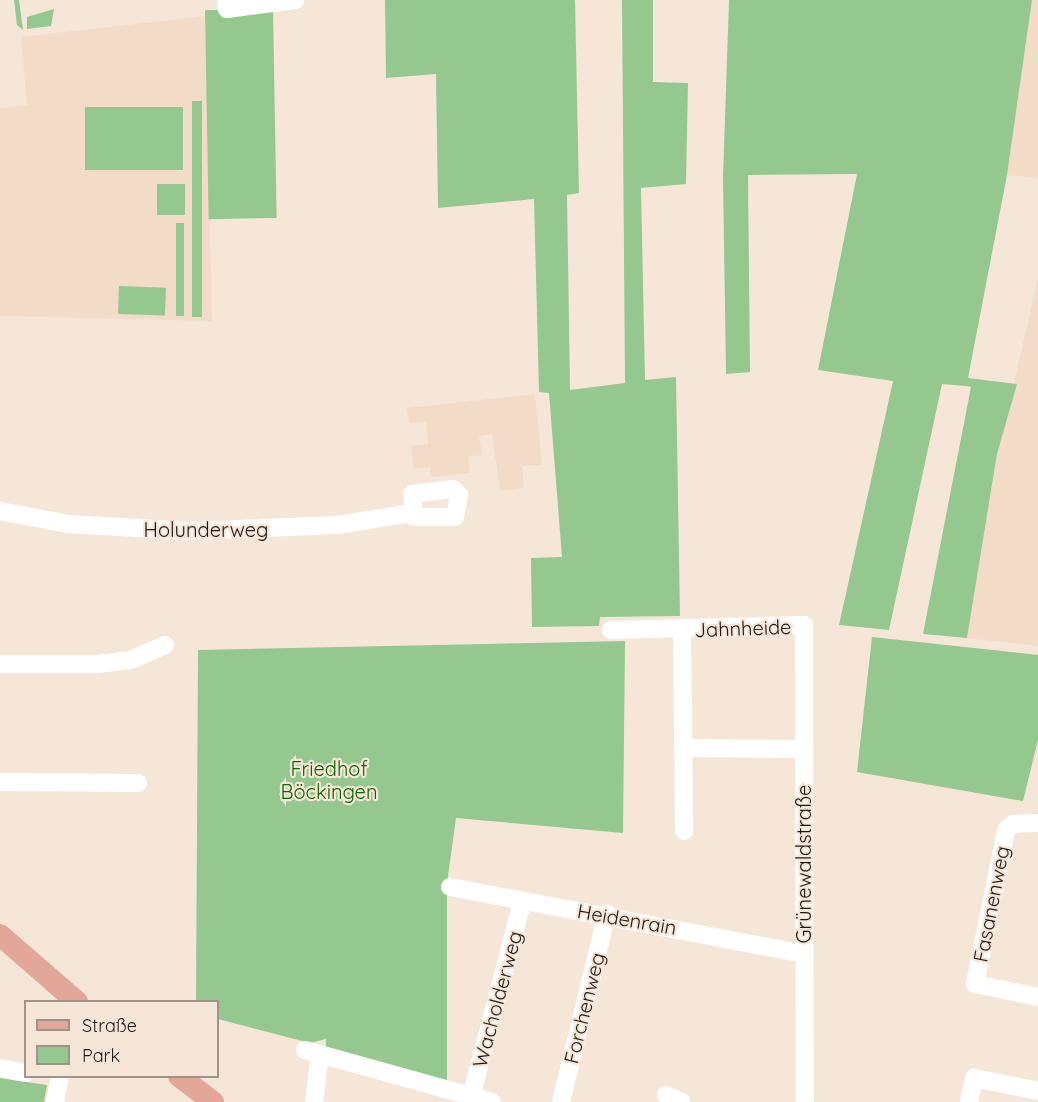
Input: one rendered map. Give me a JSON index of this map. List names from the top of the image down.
{
  "streets": {
    "street": [
      "Holunderweg",
      "Jahnheide",
      "Grünewaldstraße",
      "Fasanenweg",
      "Heidenrain",
      "Wacholderweg",
      "Forchenweg"
    ]
  },
  "crossings": [
    ["Jahnheide", "Grünewaldstraße"],
    ["Grünewaldstraße", "Heidenrain"],
    ["Heidenrain", "Wacholderweg"],
    ["Heidenrain", "Forchenweg"]
  ],
  "parks": ["Friedhof Böckingen"],
  "legend": ["Straße", "Park"]
}
